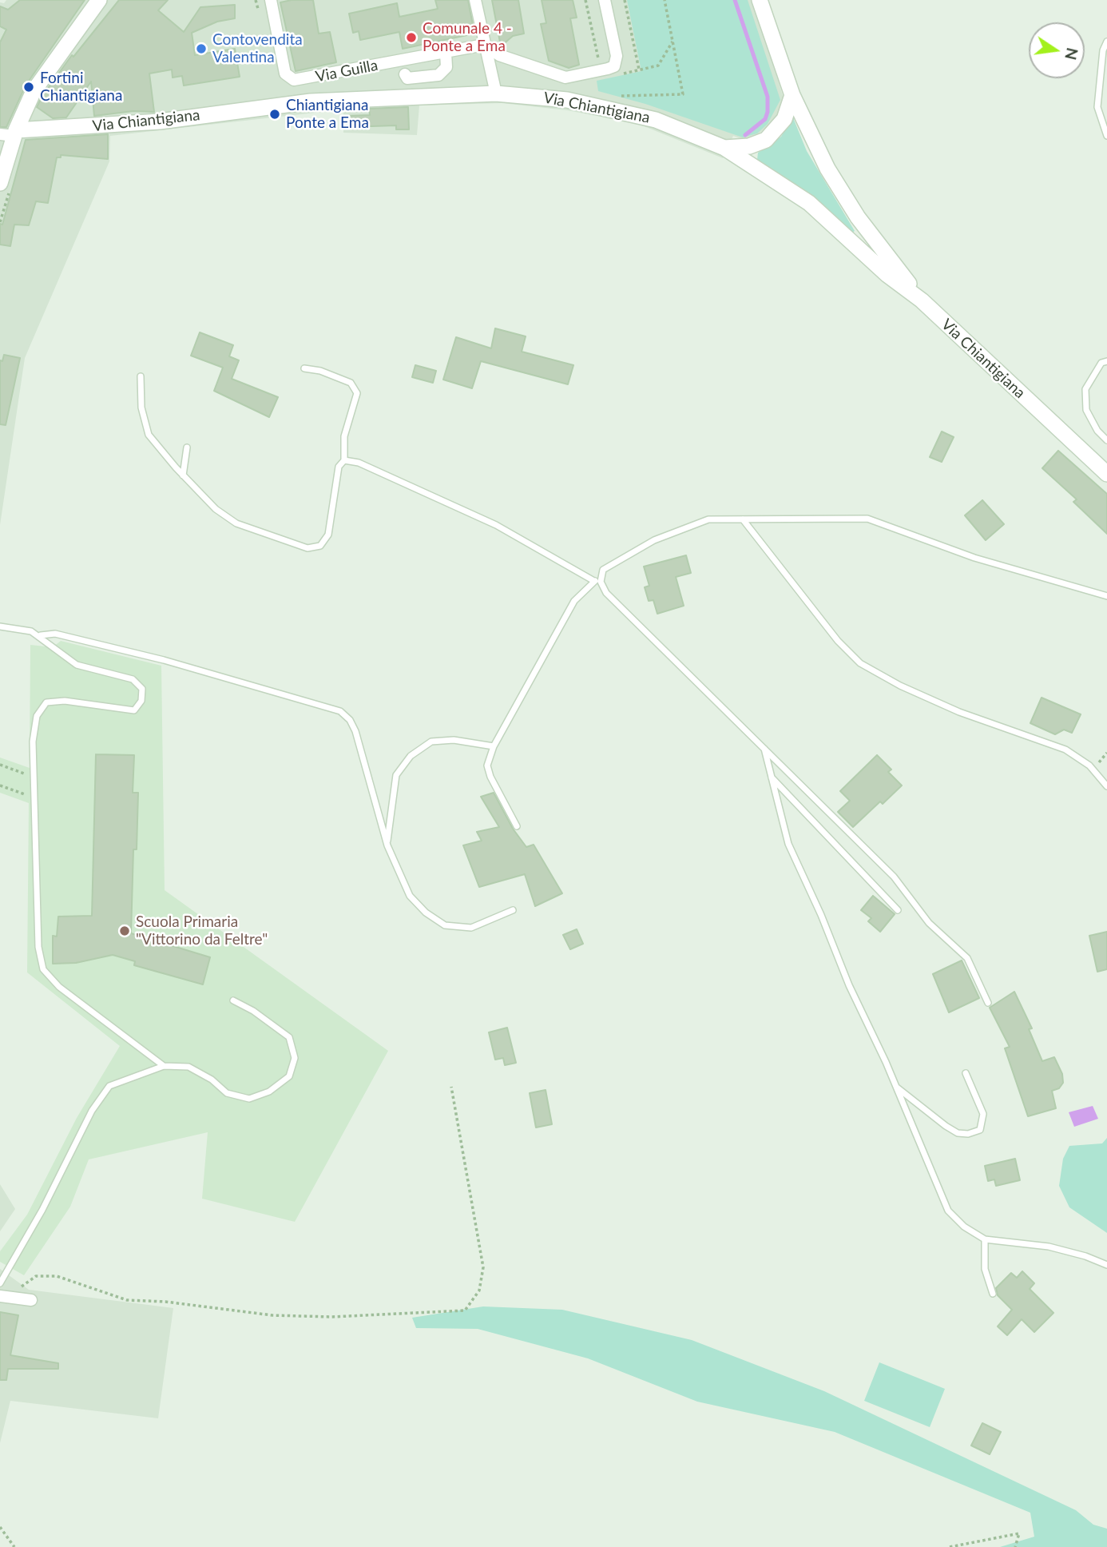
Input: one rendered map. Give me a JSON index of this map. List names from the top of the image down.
{
  "streets": {
    "street": ["Via Guilla", "Via Chiantigiana"]
  },
  "places": [
    "Comunale 4 - Ponte a Ema",
    "Contovendita Valentina",
    "Fortini Chiantigiana",
    "Chiantigiana Ponte a Ema",
    "Scuola Primaria \"Vittorino da Feltre\""
  ],
  "north": "right"
}
